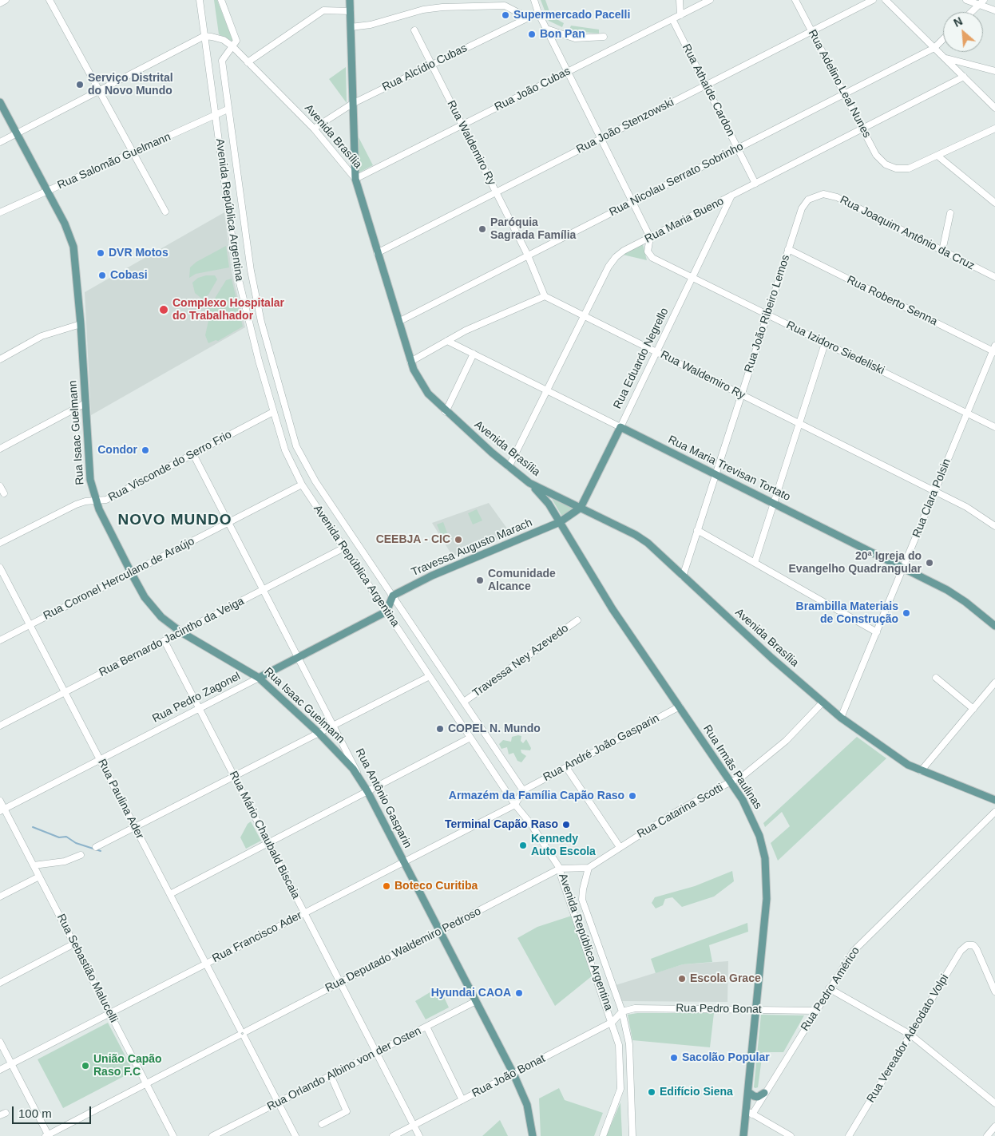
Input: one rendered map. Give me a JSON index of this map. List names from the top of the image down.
{
  "streets": {
    "main road": [
      "Avenida Brasília",
      "Rua Eduardo Negrello",
      "Rua Isaac Guelmann",
      "Rua Maria Trevisan Tortato",
      "Travessa Augusto Marach",
      "Rua Pedro Zagonel",
      "Rua Irmãs Paulinas",
      "Rua Antônio Gasparin"
    ],
    "street": [
      "Rua Alcídio Cubas",
      "Rua Adelino Leal Nunes",
      "Rua João Cubas",
      "Rua Athaíde Cardon",
      "Rua João Stenzowski",
      "Rua Waldemiro Ry",
      "Rua Salomão Guelmann",
      "Rua Nicolau Serrato Sobrinho",
      "Avenida República Argentina",
      "Rua Maria Bueno",
      "Rua Joaquim Antônio da Cruz",
      "Rua Roberto Senna",
      "Rua João Ribeiro Lemos",
      "Rua Izidoro Siedeliski",
      "Rua Visconde do Serro Frio",
      "Rua Clara Polsin",
      "Rua Coronel Herculano de Araújo",
      "Rua Bernardo Jacintho da Veiga",
      "Travessa Ney Azevedo",
      "Rua André João Gasparin",
      "Rua Paulina Ader",
      "Rua Catarina Scotti",
      "Rua Mário Chaubald Biscaia",
      "Rua Francisco Ader",
      "Rua Deputado Waldemiro Pedroso",
      "Rua Sebastião Malucelli",
      "Rua Pedro Américo",
      "Rua Pedro Bonat",
      "Rua Vereador Adeodato Volpi",
      "Rua Orlando Albino von der Osten",
      "Rua João Bonat"
    ]
  },
  "crossings": [
    ["Rua Alcídio Cubas", "Avenida Brasília"],
    ["Rua Alcídio Cubas", "Rua Waldemiro Ry"],
    ["Rua Adelino Leal Nunes", "Rua João Stenzowski"],
    ["Rua Adelino Leal Nunes", "Rua Nicolau Serrato Sobrinho"],
    ["Rua Adelino Leal Nunes", "Rua Maria Bueno"],
    ["Rua João Cubas", "Rua Athaíde Cardon"],
    ["Rua João Cubas", "Avenida Brasília"],
    ["Rua João Cubas", "Rua Waldemiro Ry"],
    ["Rua Athaíde Cardon", "Rua João Stenzowski"],
    ["Rua Athaíde Cardon", "Rua Nicolau Serrato Sobrinho"],
    ["Rua Athaíde Cardon", "Rua Maria Bueno"],
    ["Rua João Stenzowski", "Avenida Brasília"],
    ["Rua João Stenzowski", "Rua Waldemiro Ry"],
    ["Avenida Brasília", "Rua Nicolau Serrato Sobrinho"],
    ["Avenida Brasília", "Avenida República Argentina"],
    ["Avenida Brasília", "Rua Maria Bueno"],
    ["Avenida Brasília", "Rua João Ribeiro Lemos"],
    ["Avenida Brasília", "Rua Eduardo Negrello"],
    ["Avenida Brasília", "Rua Clara Polsin"],
    ["Avenida Brasília", "Rua Irmãs Paulinas"],
    ["Avenida Brasília", "Rua Catarina Scotti"],
    ["Rua Waldemiro Ry", "Rua Nicolau Serrato Sobrinho"],
    ["Rua Waldemiro Ry", "Rua Maria Bueno"],
    ["Rua Waldemiro Ry", "Rua João Ribeiro Lemos"],
    ["Rua Waldemiro Ry", "Rua Eduardo Negrello"],
    ["Rua Waldemiro Ry", "Rua Clara Polsin"],
    ["Rua Salomão Guelmann", "Avenida República Argentina"],
    ["Rua Salomão Guelmann", "Rua Isaac Guelmann"],
    ["Avenida República Argentina", "Rua Visconde do Serro Frio"],
    ["Avenida República Argentina", "Travessa Augusto Marach"],
    ["Avenida República Argentina", "Rua Coronel Herculano de Araújo"],
    ["Avenida República Argentina", "Rua Bernardo Jacintho da Veiga"],
    ["Avenida República Argentina", "Travessa Ney Azevedo"],
    ["Avenida República Argentina", "Rua Pedro Zagonel"],
    ["Avenida República Argentina", "Rua André João Gasparin"],
    ["Avenida República Argentina", "Rua Catarina Scotti"],
    ["Avenida República Argentina", "Rua Francisco Ader"],
    ["Avenida República Argentina", "Rua Deputado Waldemiro Pedroso"],
    ["Avenida República Argentina", "Rua Pedro Bonat"],
    ["Avenida República Argentina", "Rua João Bonat"],
    ["Rua Maria Bueno", "Rua Izidoro Siedeliski"],
    ["Rua Maria Bueno", "Rua Eduardo Negrello"],
    ["Rua Maria Bueno", "Rua Maria Trevisan Tortato"],
    ["Rua Joaquim Antônio da Cruz", "Rua João Ribeiro Lemos"],
    ["Rua Roberto Senna", "Rua João Ribeiro Lemos"],
    ["Rua Roberto Senna", "Rua Clara Polsin"],
    ["Rua João Ribeiro Lemos", "Rua Izidoro Siedeliski"],
    ["Rua João Ribeiro Lemos", "Rua Maria Trevisan Tortato"],
    ["Rua Izidoro Siedeliski", "Rua Eduardo Negrello"],
    ["Rua Izidoro Siedeliski", "Rua Clara Polsin"],
    ["Rua Eduardo Negrello", "Rua Maria Trevisan Tortato"],
    ["Rua Eduardo Negrello", "Travessa Augusto Marach"],
    ["Rua Eduardo Negrello", "Rua Irmãs Paulinas"],
    ["Rua Isaac Guelmann", "Rua Visconde do Serro Frio"],
    ["Rua Isaac Guelmann", "Rua Coronel Herculano de Araújo"],
    ["Rua Isaac Guelmann", "Rua Bernardo Jacintho da Veiga"],
    ["Rua Isaac Guelmann", "Rua Pedro Zagonel"],
    ["Rua Isaac Guelmann", "Rua Antônio Gasparin"],
    ["Rua Visconde do Serro Frio", "Rua Antônio Gasparin"],
    ["Rua Maria Trevisan Tortato", "Rua Clara Polsin"],
    ["Travessa Augusto Marach", "Rua Irmãs Paulinas"],
    ["Rua Coronel Herculano de Araújo", "Rua Antônio Gasparin"],
    ["Rua Coronel Herculano de Araújo", "Rua Paulina Ader"],
    ["Rua Bernardo Jacintho da Veiga", "Rua Antônio Gasparin"],
    ["Rua Bernardo Jacintho da Veiga", "Rua Paulina Ader"],
    ["Rua Bernardo Jacintho da Veiga", "Rua Mário Chaubald Biscaia"],
    ["Rua Pedro Zagonel", "Rua Antônio Gasparin"],
    ["Rua Pedro Zagonel", "Rua Paulina Ader"],
    ["Rua Pedro Zagonel", "Rua Mário Chaubald Biscaia"],
    ["Rua Pedro Zagonel", "Rua Sebastião Malucelli"],
    ["Rua André João Gasparin", "Rua Irmãs Paulinas"],
    ["Rua Irmãs Paulinas", "Rua Catarina Scotti"],
    ["Rua Irmãs Paulinas", "Rua Pedro Bonat"],
    ["Rua Antônio Gasparin", "Rua Francisco Ader"],
    ["Rua Antônio Gasparin", "Rua Deputado Waldemiro Pedroso"],
    ["Rua Antônio Gasparin", "Rua Orlando Albino von der Osten"],
    ["Rua Antônio Gasparin", "Rua João Bonat"],
    ["Rua Paulina Ader", "Rua Francisco Ader"],
    ["Rua Paulina Ader", "Rua Deputado Waldemiro Pedroso"],
    ["Rua Paulina Ader", "Rua Orlando Albino von der Osten"],
    ["Rua Mário Chaubald Biscaia", "Rua Francisco Ader"],
    ["Rua Mário Chaubald Biscaia", "Rua Deputado Waldemiro Pedroso"],
    ["Rua Mário Chaubald Biscaia", "Rua Orlando Albino von der Osten"],
    ["Rua Mário Chaubald Biscaia", "Rua João Bonat"],
    ["Rua Francisco Ader", "Rua Sebastião Malucelli"],
    ["Rua Deputado Waldemiro Pedroso", "Rua Sebastião Malucelli"],
    ["Rua Pedro Américo", "Rua Pedro Bonat"],
    ["Rua Pedro Bonat", "Rua João Bonat"]
  ],
  "districts": ["NOVO MUNDO"],
  "places": [
    "Supermercado Pacelli",
    "Bon Pan",
    "Serviço Distrital do Novo Mundo",
    "Paróquia Sagrada Família",
    "DVR Motos",
    "Cobasi",
    "Complexo Hospitalar do Trabalhador",
    "Condor",
    "CEEBJA - CIC",
    "20ª Igreja do Evangelho Quadrangular",
    "Comunidade Alcance",
    "Brambilla Materiais de Construção",
    "COPEL N. Mundo",
    "Armazém da Família Capão Raso",
    "Terminal Capão Raso",
    "Kennedy Auto Escola",
    "Boteco Curitiba",
    "Escola Grace",
    "Hyundai CAOA",
    "Sacolão Popular",
    "União Capão Raso F.C",
    "Edifício Siena"
  ],
  "scale_bar": "100 m",
  "north": "top left"
}
